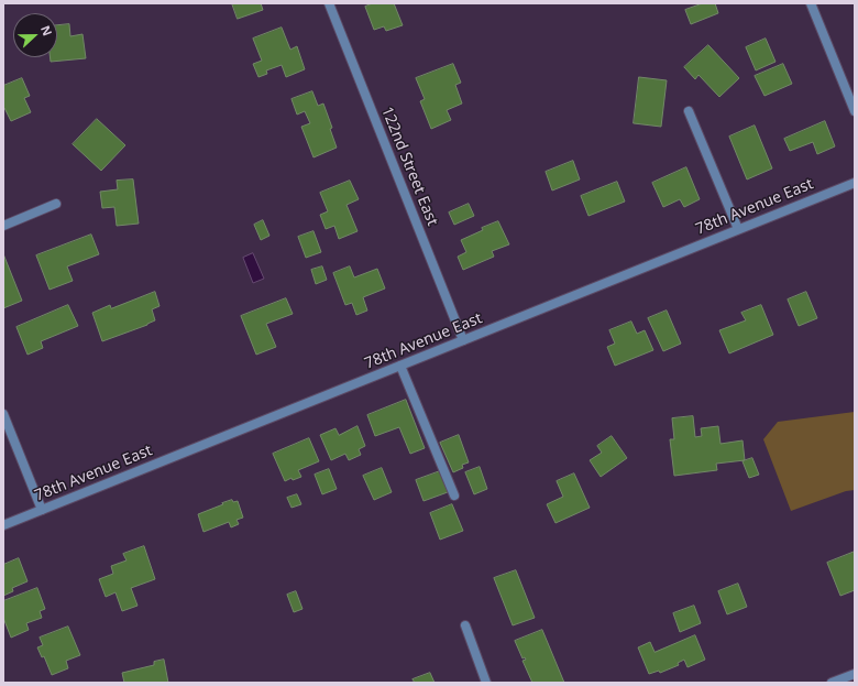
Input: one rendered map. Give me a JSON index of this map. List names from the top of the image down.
{
  "streets": {
    "street": ["122nd Street East", "78th Avenue East"]
  },
  "crossings": [
    ["122nd Street East", "78th Avenue East"]
  ],
  "north": "right"
}
